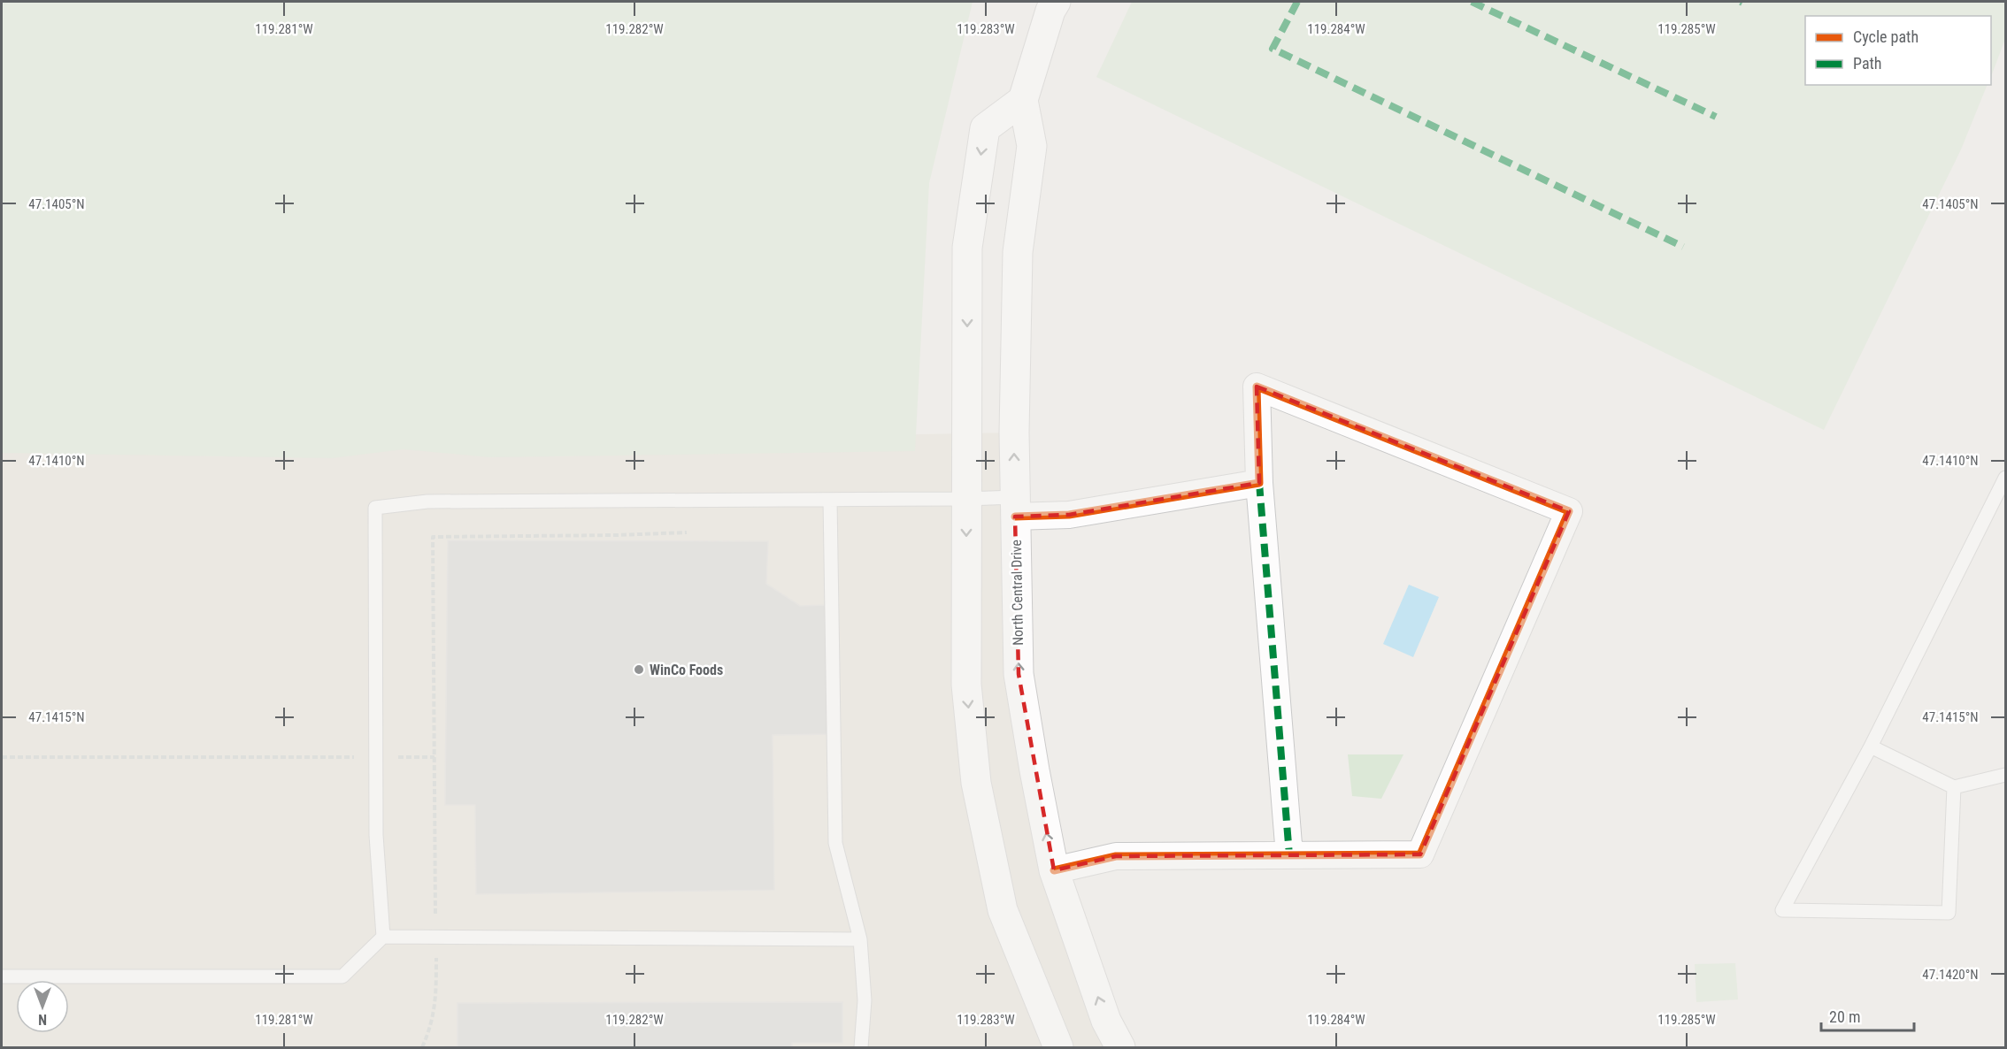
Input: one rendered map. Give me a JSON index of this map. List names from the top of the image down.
{
  "streets": {
    "main road": ["North Central Drive"]
  },
  "places": ["WinCo Foods"],
  "legend": ["Cycle path", "Path"],
  "scale_bar": "20 m",
  "north": "bottom",
  "coordinates": [
    "119.281°W",
    "119.282°W",
    "119.283°W",
    "119.284°W",
    "119.285°W",
    "47.1405°N",
    "47.1410°N",
    "47.1415°N",
    "47.1420°N"
  ]
}
